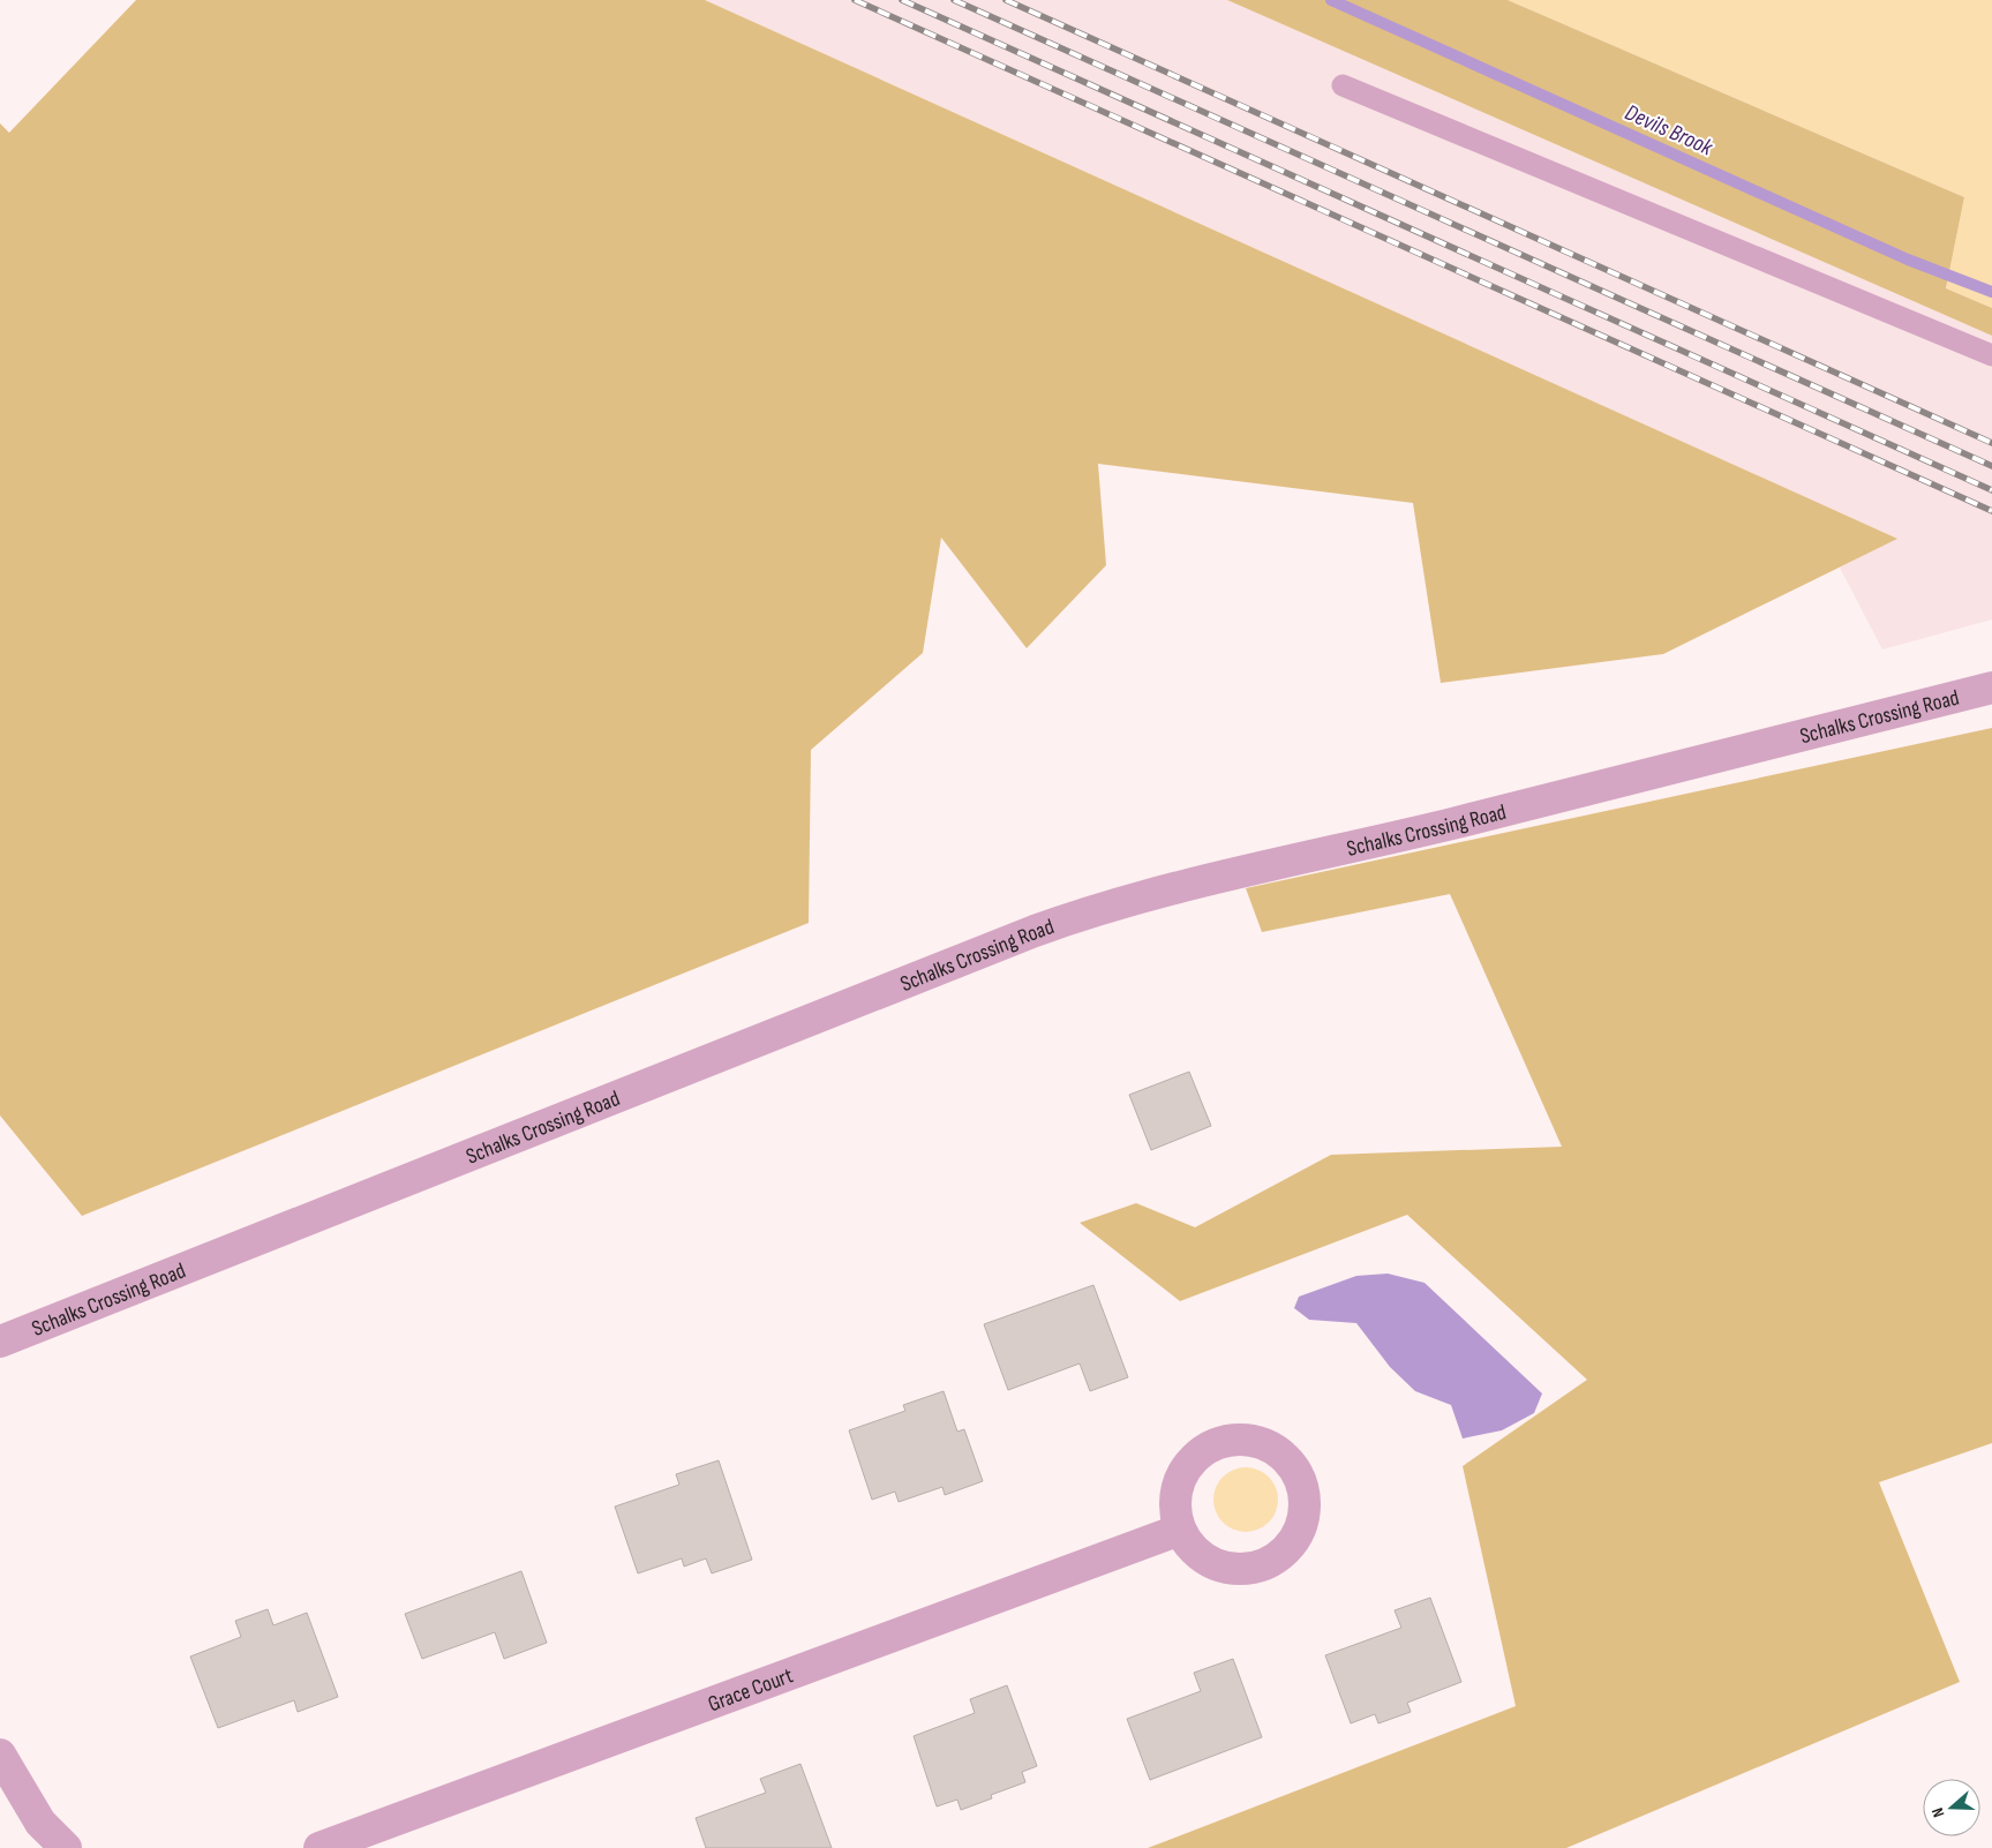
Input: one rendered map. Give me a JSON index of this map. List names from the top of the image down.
{
  "streets": {
    "street": ["Schalks Crossing Road", "Grace Court"]
  },
  "water": ["Devils Brook"],
  "north": "left"
}
